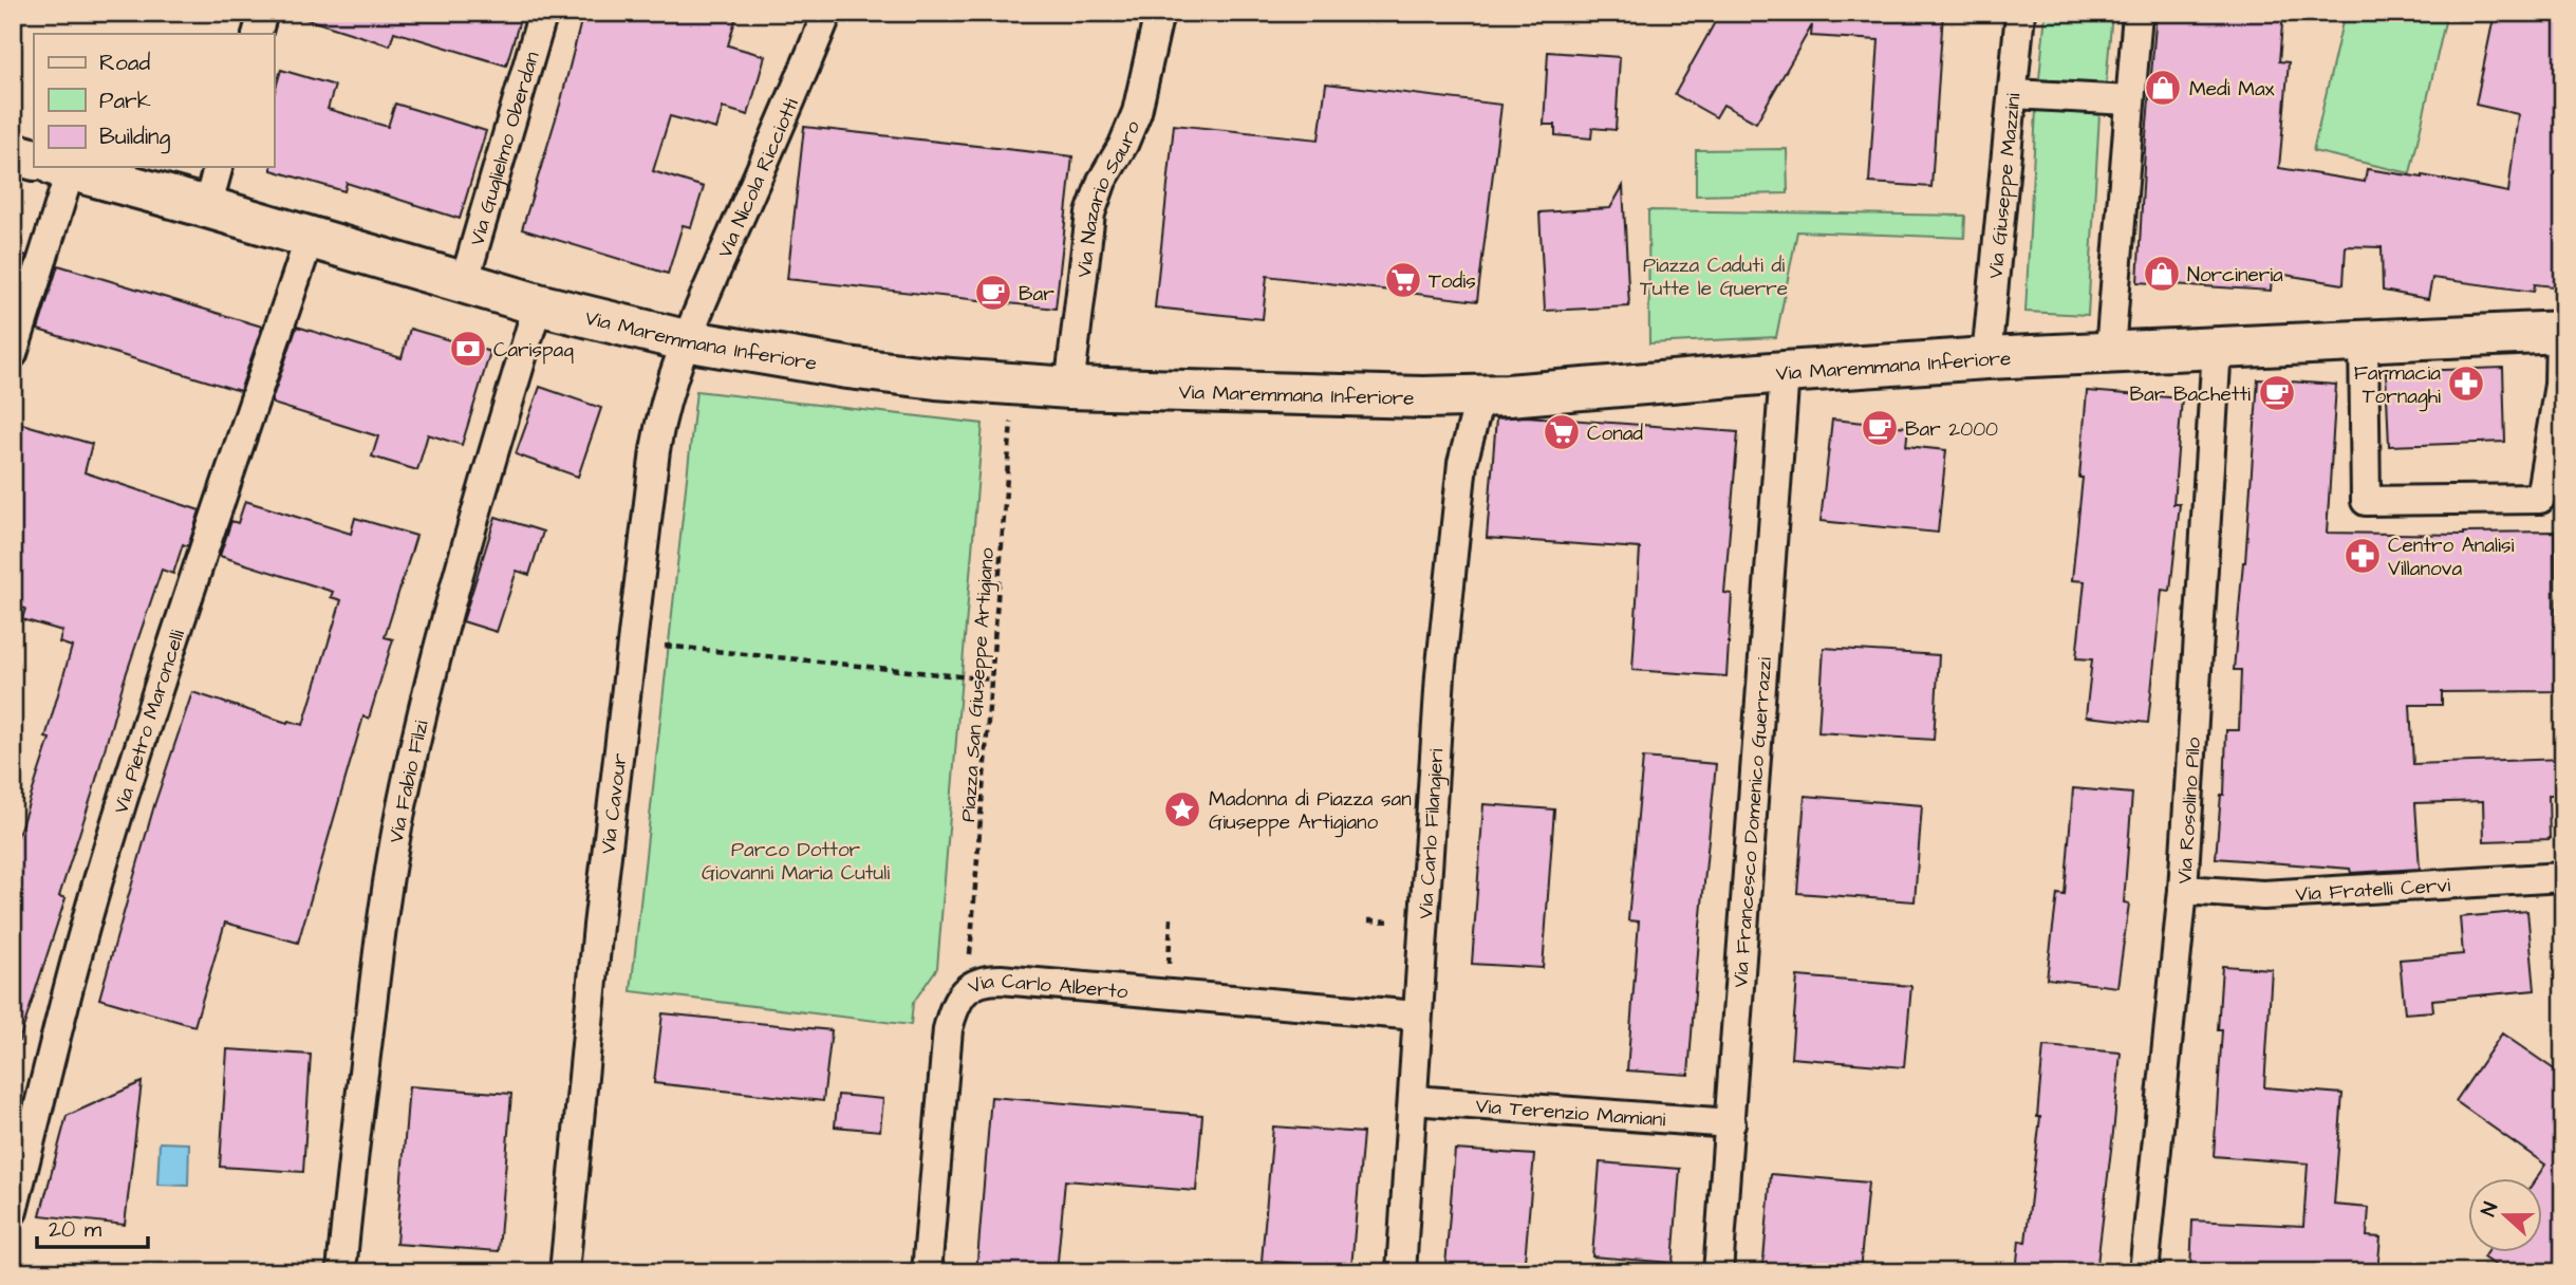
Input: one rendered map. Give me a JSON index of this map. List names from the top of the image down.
{
  "streets": {
    "main road": ["Via Maremmana Inferiore"],
    "street": [
      "Via Guglielmo Oberdan",
      "Via Nicola Ricciotti",
      "Via Giuseppe Mazzini",
      "Via Nazario Sauro",
      "Via Pietro Maroncelli",
      "Via Fabio Filzi",
      "Via Cavour",
      "Via Rosolino Pilo",
      "Via Francesco Domenico Guerrazzi",
      "Via Carlo Filangieri",
      "Via Fratelli Cervi",
      "Via Carlo Alberto",
      "Via Terenzio Mamiani"
    ],
    "path": ["Piazza San Giuseppe Artigiano"]
  },
  "crossings": [
    ["Via Guglielmo Oberdan", "Via Maremmana Inferiore"],
    ["Via Nicola Ricciotti", "Via Maremmana Inferiore"],
    ["Via Nicola Ricciotti", "Via Cavour"],
    ["Via Giuseppe Mazzini", "Via Maremmana Inferiore"],
    ["Via Nazario Sauro", "Via Maremmana Inferiore"],
    ["Via Maremmana Inferiore", "Piazza San Giuseppe Artigiano"],
    ["Via Maremmana Inferiore", "Via Pietro Maroncelli"],
    ["Via Maremmana Inferiore", "Via Fabio Filzi"],
    ["Via Maremmana Inferiore", "Via Cavour"],
    ["Via Maremmana Inferiore", "Via Rosolino Pilo"],
    ["Via Maremmana Inferiore", "Via Francesco Domenico Guerrazzi"],
    ["Via Maremmana Inferiore", "Via Carlo Filangieri"],
    ["Piazza San Giuseppe Artigiano", "Via Carlo Alberto"],
    ["Via Rosolino Pilo", "Via Fratelli Cervi"],
    ["Via Francesco Domenico Guerrazzi", "Via Terenzio Mamiani"],
    ["Via Carlo Filangieri", "Via Carlo Alberto"],
    ["Via Carlo Filangieri", "Via Terenzio Mamiani"]
  ],
  "parks": ["Piazza Caduti di Tutte le Guerre", "Parco Dottor Giovanni Maria Cutuli"],
  "places": {
    "shop": ["Medi Max", "Norcineria"],
    "supermarket": ["Todis", "Conad"],
    "cafe": ["Bar", "Bar Bachetti", "Bar 2000"],
    "bank": ["Carispaq"],
    "pharmacy": ["Farmacia Tornaghi", "Centro Analisi Villanova"],
    "place": ["Madonna di Piazza san Giuseppe Artigiano"]
  },
  "legend": ["Road", "Park", "Building"],
  "scale_bar": "20 m",
  "north": "left"
}
